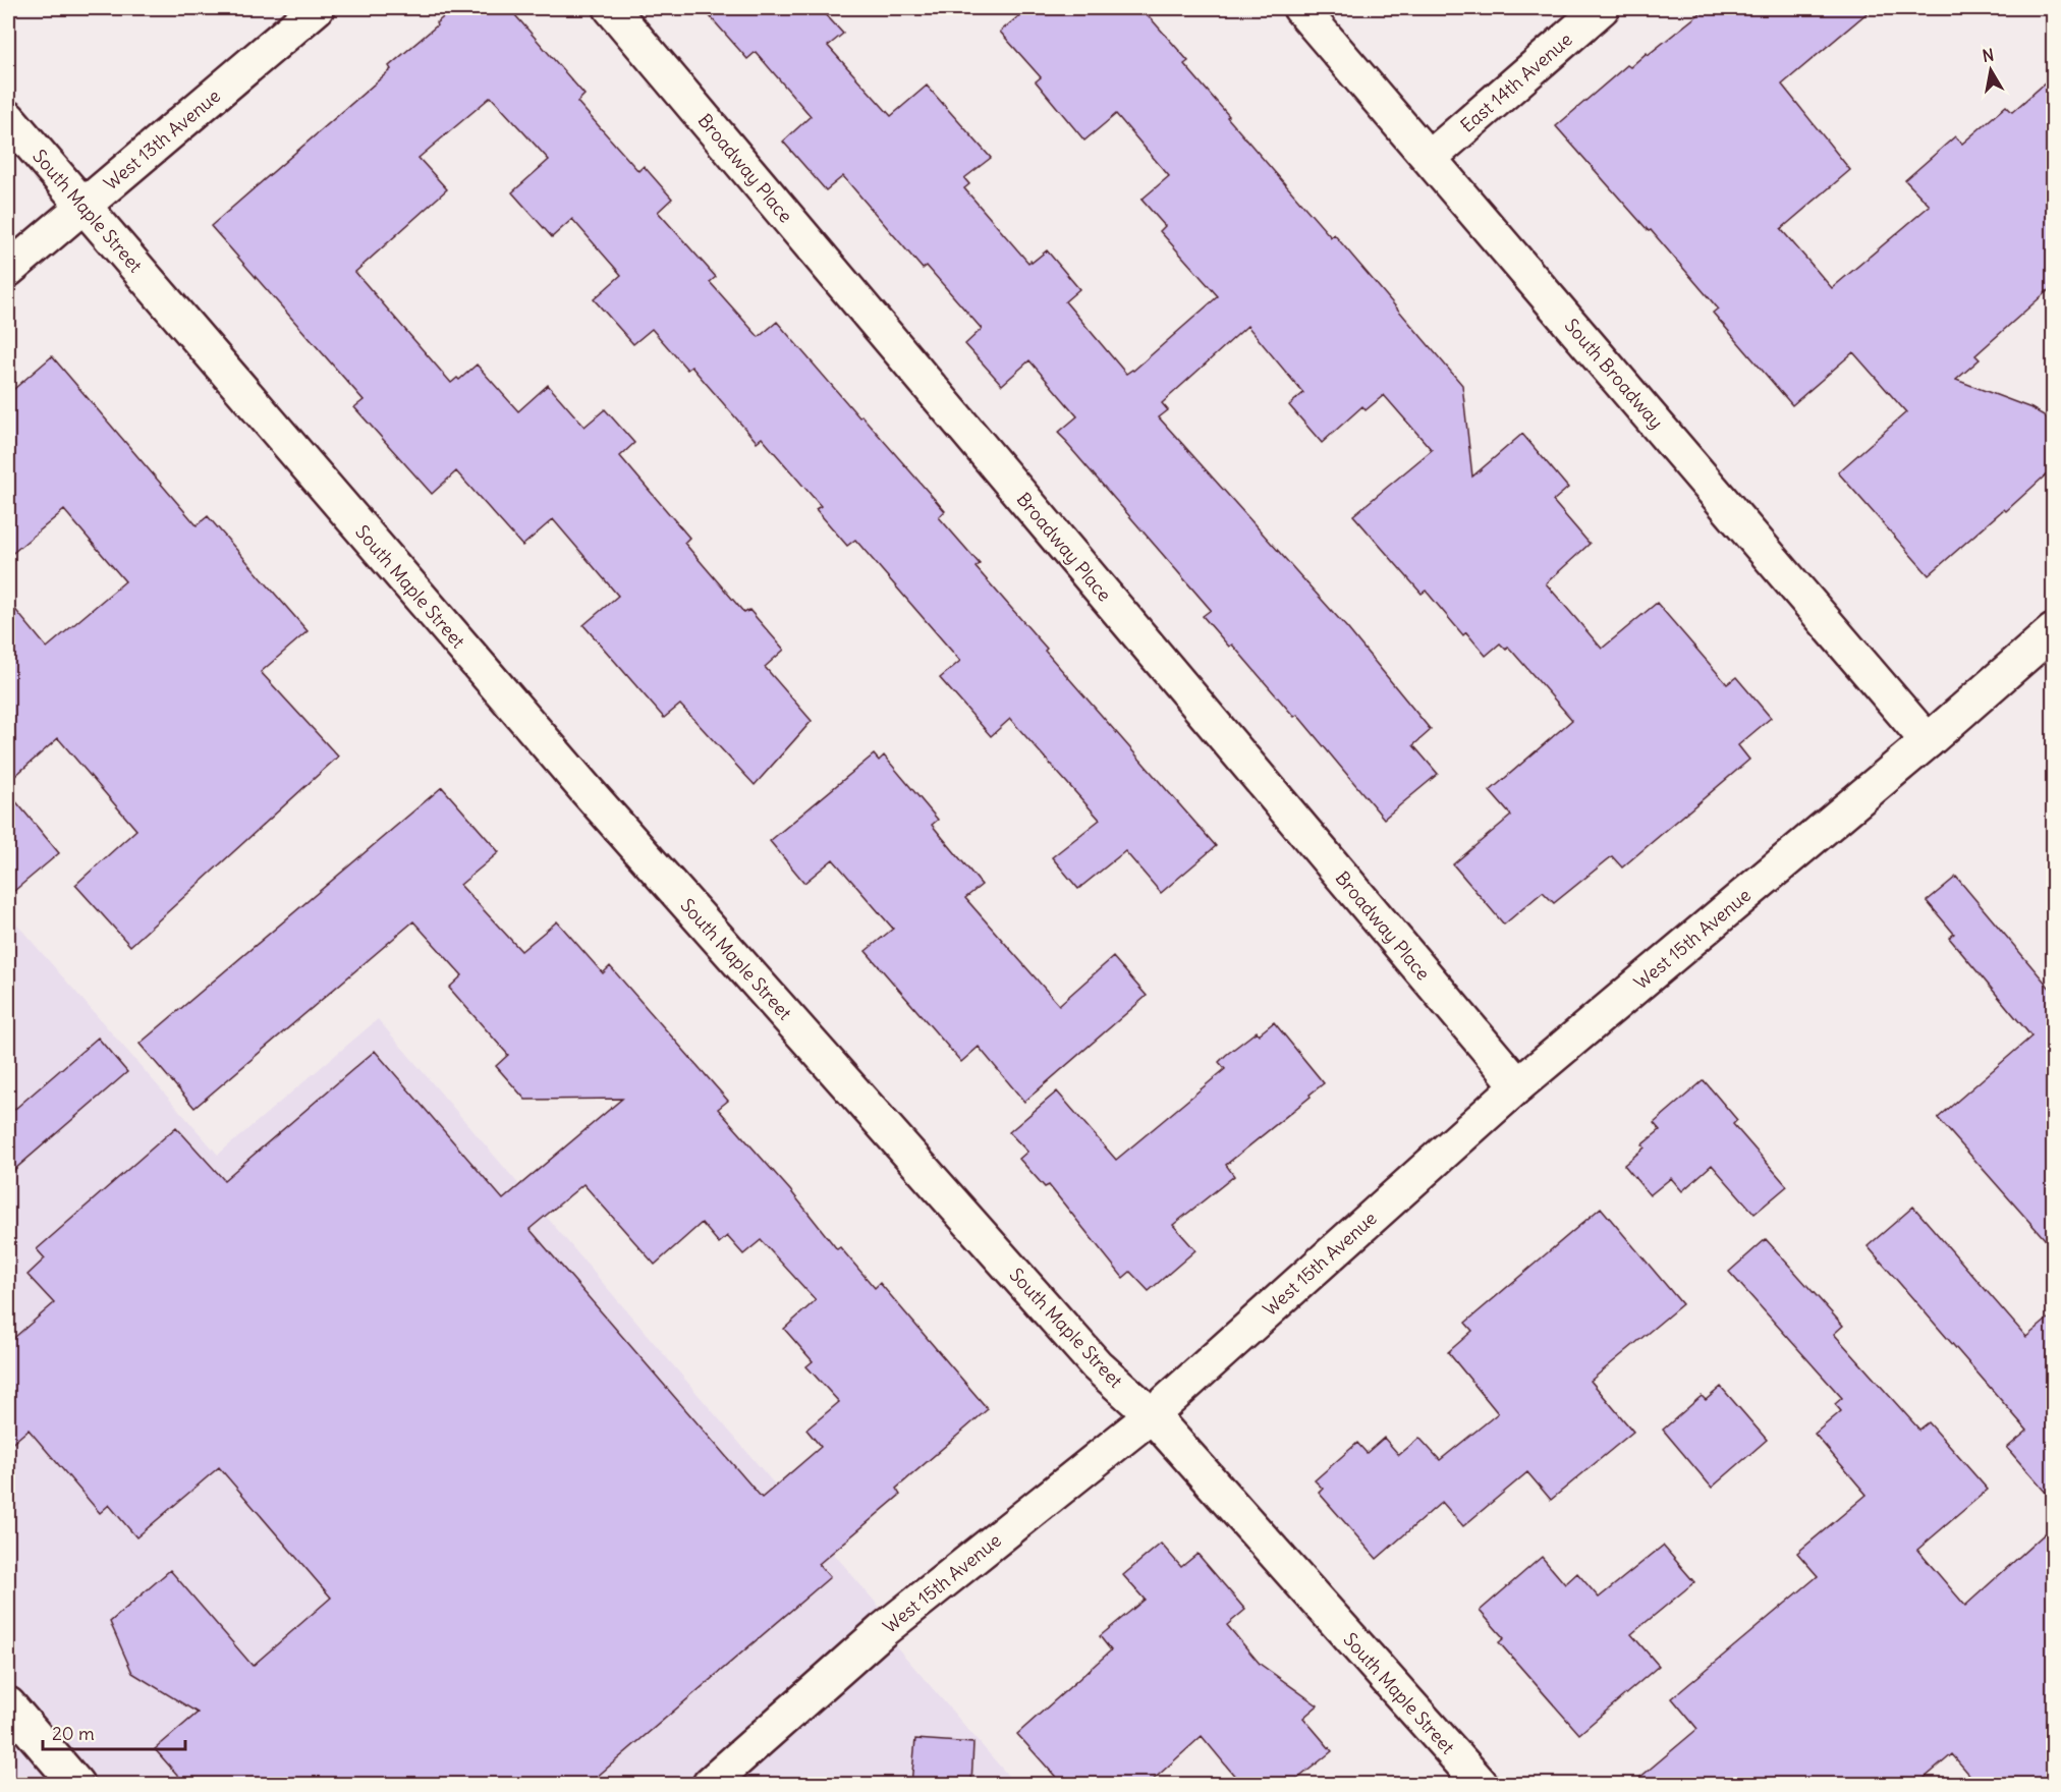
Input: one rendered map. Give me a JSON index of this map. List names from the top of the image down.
{
  "streets": {
    "street": [
      "East 14th Avenue",
      "West 13th Avenue",
      "Broadway Place",
      "South Maple Street",
      "South Broadway",
      "West 15th Avenue"
    ]
  },
  "crossings": [
    ["East 14th Avenue", "South Broadway"],
    ["West 13th Avenue", "South Maple Street"],
    ["Broadway Place", "West 15th Avenue"],
    ["South Maple Street", "West 15th Avenue"],
    ["South Broadway", "West 15th Avenue"]
  ],
  "scale_bar": "20 m",
  "north": "top"
}
